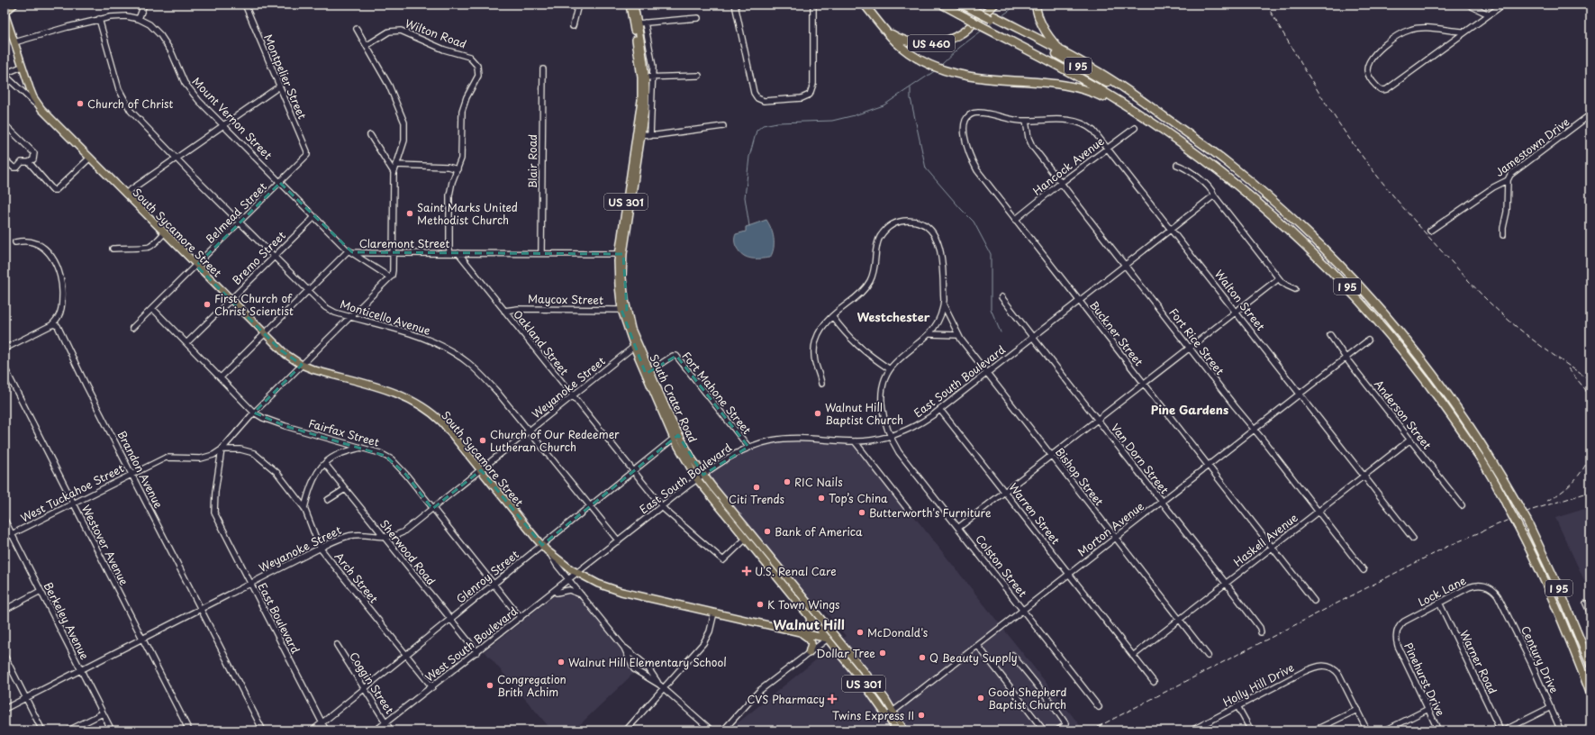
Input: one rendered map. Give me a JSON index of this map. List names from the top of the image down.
{
  "streets": {
    "highway": ["US 460", "I 95"],
    "main road": ["US 301", "South Sycamore Street", "South Crater Road"],
    "street": [
      "Wilton Road",
      "Montpelier Street",
      "Mount Vernon Street",
      "Jamestown Drive",
      "Blair Road",
      "Hancock Avenue",
      "Belmead Street",
      "Claremont Street",
      "Bremo Street",
      "Maycox Street",
      "Walton Street",
      "Monticello Avenue",
      "Buckner Street",
      "Fort Rice Street",
      "Oakland Street",
      "East South Boulevard",
      "Weyanoke Street",
      "Fort Mahone Street",
      "Anderson Street",
      "Fairfax Street",
      "Van Dorn Street",
      "Brandon Avenue",
      "Bishop Street",
      "West Tuckahoe Street",
      "Warren Street",
      "Morton Avenue",
      "Haskell Avenue",
      "Westover Avenue",
      "Sherwood Road",
      "Colston Street",
      "Glenroy Street",
      "Arch Street",
      "Lock Lane",
      "East Boulevard",
      "Berkeley Avenue",
      "West South Boulevard",
      "Century Drive",
      "Warner Road",
      "Pinehurst Drive",
      "Coggin Street",
      "Holly Hill Drive"
    ]
  },
  "crossings": [
    ["Wilton Road", "Claremont Street"],
    ["Montpelier Street", "Belmead Street"],
    ["Mount Vernon Street", "Belmead Street"],
    ["Mount Vernon Street", "South Sycamore Street"],
    ["Mount Vernon Street", "Claremont Street"],
    ["Mount Vernon Street", "Bremo Street"],
    ["Mount Vernon Street", "Monticello Avenue"],
    ["Mount Vernon Street", "West Tuckahoe Street"],
    ["Blair Road", "Claremont Street"],
    ["Hancock Avenue", "Walton Street"],
    ["Hancock Avenue", "Buckner Street"],
    ["Hancock Avenue", "Fort Rice Street"],
    ["Belmead Street", "South Sycamore Street"],
    ["Belmead Street", "Monticello Avenue"],
    ["Belmead Street", "Fairfax Street"],
    ["South Sycamore Street", "Claremont Street"],
    ["South Sycamore Street", "Bremo Street"],
    ["South Sycamore Street", "East South Boulevard"],
    ["South Sycamore Street", "Weyanoke Street"],
    ["South Sycamore Street", "South Crater Road"],
    ["South Sycamore Street", "West Tuckahoe Street"],
    ["South Sycamore Street", "Glenroy Street"],
    ["South Sycamore Street", "West South Boulevard"],
    ["Claremont Street", "Monticello Avenue"],
    ["Claremont Street", "Oakland Street"],
    ["Claremont Street", "South Crater Road"],
    ["Claremont Street", "Fairfax Street"],
    ["Bremo Street", "Monticello Avenue"],
    ["Bremo Street", "Fairfax Street"],
    ["Maycox Street", "Oakland Street"],
    ["Maycox Street", "South Crater Road"],
    ["Walton Street", "Buckner Street"],
    ["Walton Street", "Fort Rice Street"],
    ["Walton Street", "East South Boulevard"],
    ["Walton Street", "Morton Avenue"],
    ["Walton Street", "Haskell Avenue"],
    ["Monticello Avenue", "East South Boulevard"],
    ["Monticello Avenue", "Weyanoke Street"],
    ["Monticello Avenue", "West Tuckahoe Street"],
    ["Monticello Avenue", "Glenroy Street"],
    ["Buckner Street", "Fort Rice Street"],
    ["Buckner Street", "East South Boulevard"],
    ["Buckner Street", "Morton Avenue"],
    ["Buckner Street", "Haskell Avenue"],
    ["Fort Rice Street", "East South Boulevard"],
    ["Fort Rice Street", "Morton Avenue"],
    ["Fort Rice Street", "Haskell Avenue"],
    ["Oakland Street", "East South Boulevard"],
    ["Oakland Street", "Weyanoke Street"],
    ["Oakland Street", "South Crater Road"],
    ["Oakland Street", "Glenroy Street"],
    ["East South Boulevard", "Fort Mahone Street"],
    ["East South Boulevard", "South Crater Road"],
    ["East South Boulevard", "Van Dorn Street"],
    ["East South Boulevard", "Bishop Street"],
    ["East South Boulevard", "Warren Street"],
    ["East South Boulevard", "Colston Street"],
    ["East South Boulevard", "West South Boulevard"],
    ["Weyanoke Street", "South Crater Road"],
    ["Weyanoke Street", "Fairfax Street"],
    ["Weyanoke Street", "Brandon Avenue"],
    ["Weyanoke Street", "Westover Avenue"],
    ["Weyanoke Street", "Sherwood Road"],
    ["Weyanoke Street", "Arch Street"],
    ["Weyanoke Street", "East Boulevard"],
    ["Weyanoke Street", "Berkeley Avenue"],
    ["Fort Mahone Street", "South Crater Road"],
    ["South Crater Road", "Morton Avenue"],
    ["South Crater Road", "Glenroy Street"],
    ["Anderson Street", "Morton Avenue"],
    ["Anderson Street", "Haskell Avenue"],
    ["Fairfax Street", "West Tuckahoe Street"],
    ["Fairfax Street", "Glenroy Street"],
    ["Fairfax Street", "West South Boulevard"],
    ["Van Dorn Street", "Morton Avenue"],
    ["Van Dorn Street", "Haskell Avenue"],
    ["Brandon Avenue", "West Tuckahoe Street"],
    ["Bishop Street", "Morton Avenue"],
    ["Bishop Street", "Haskell Avenue"],
    ["West Tuckahoe Street", "Westover Avenue"],
    ["West Tuckahoe Street", "Arch Street"],
    ["West Tuckahoe Street", "East Boulevard"],
    ["West Tuckahoe Street", "Berkeley Avenue"],
    ["Warren Street", "Morton Avenue"],
    ["Warren Street", "Haskell Avenue"],
    ["Morton Avenue", "Colston Street"],
    ["Sherwood Road", "Glenroy Street"],
    ["Sherwood Road", "West South Boulevard"],
    ["Glenroy Street", "Arch Street"],
    ["Glenroy Street", "East Boulevard"],
    ["Glenroy Street", "Coggin Street"],
    ["Arch Street", "East Boulevard"],
    ["Arch Street", "West South Boulevard"],
    ["Lock Lane", "Century Drive"],
    ["Lock Lane", "Warner Road"],
    ["Lock Lane", "Pinehurst Drive"],
    ["West South Boulevard", "Coggin Street"]
  ],
  "districts": ["Westchester", "Pine Gardens", "Walnut Hill"],
  "places": {
    "other": [
      "Church of Christ",
      "Saint Marks United Methodist Church",
      "First Church of Christ Scientist",
      "Walnut Hill Baptist Church",
      "Church of Our Redeemer Lutheran Church",
      "RIC Nails",
      "Citi Trends",
      "Top’s China",
      "Butterworth's Furniture",
      "Bank of America",
      "K Town Wings",
      "McDonald's",
      "Dollar Tree",
      "Q Beauty Supply",
      "Walnut Hill Elementary School",
      "Congregation Brith Achim",
      "Good Shepherd Baptist Church",
      "Twins Express II"
    ],
    "health": ["U.S. Renal Care", "CVS Pharmacy"]
  }
}
